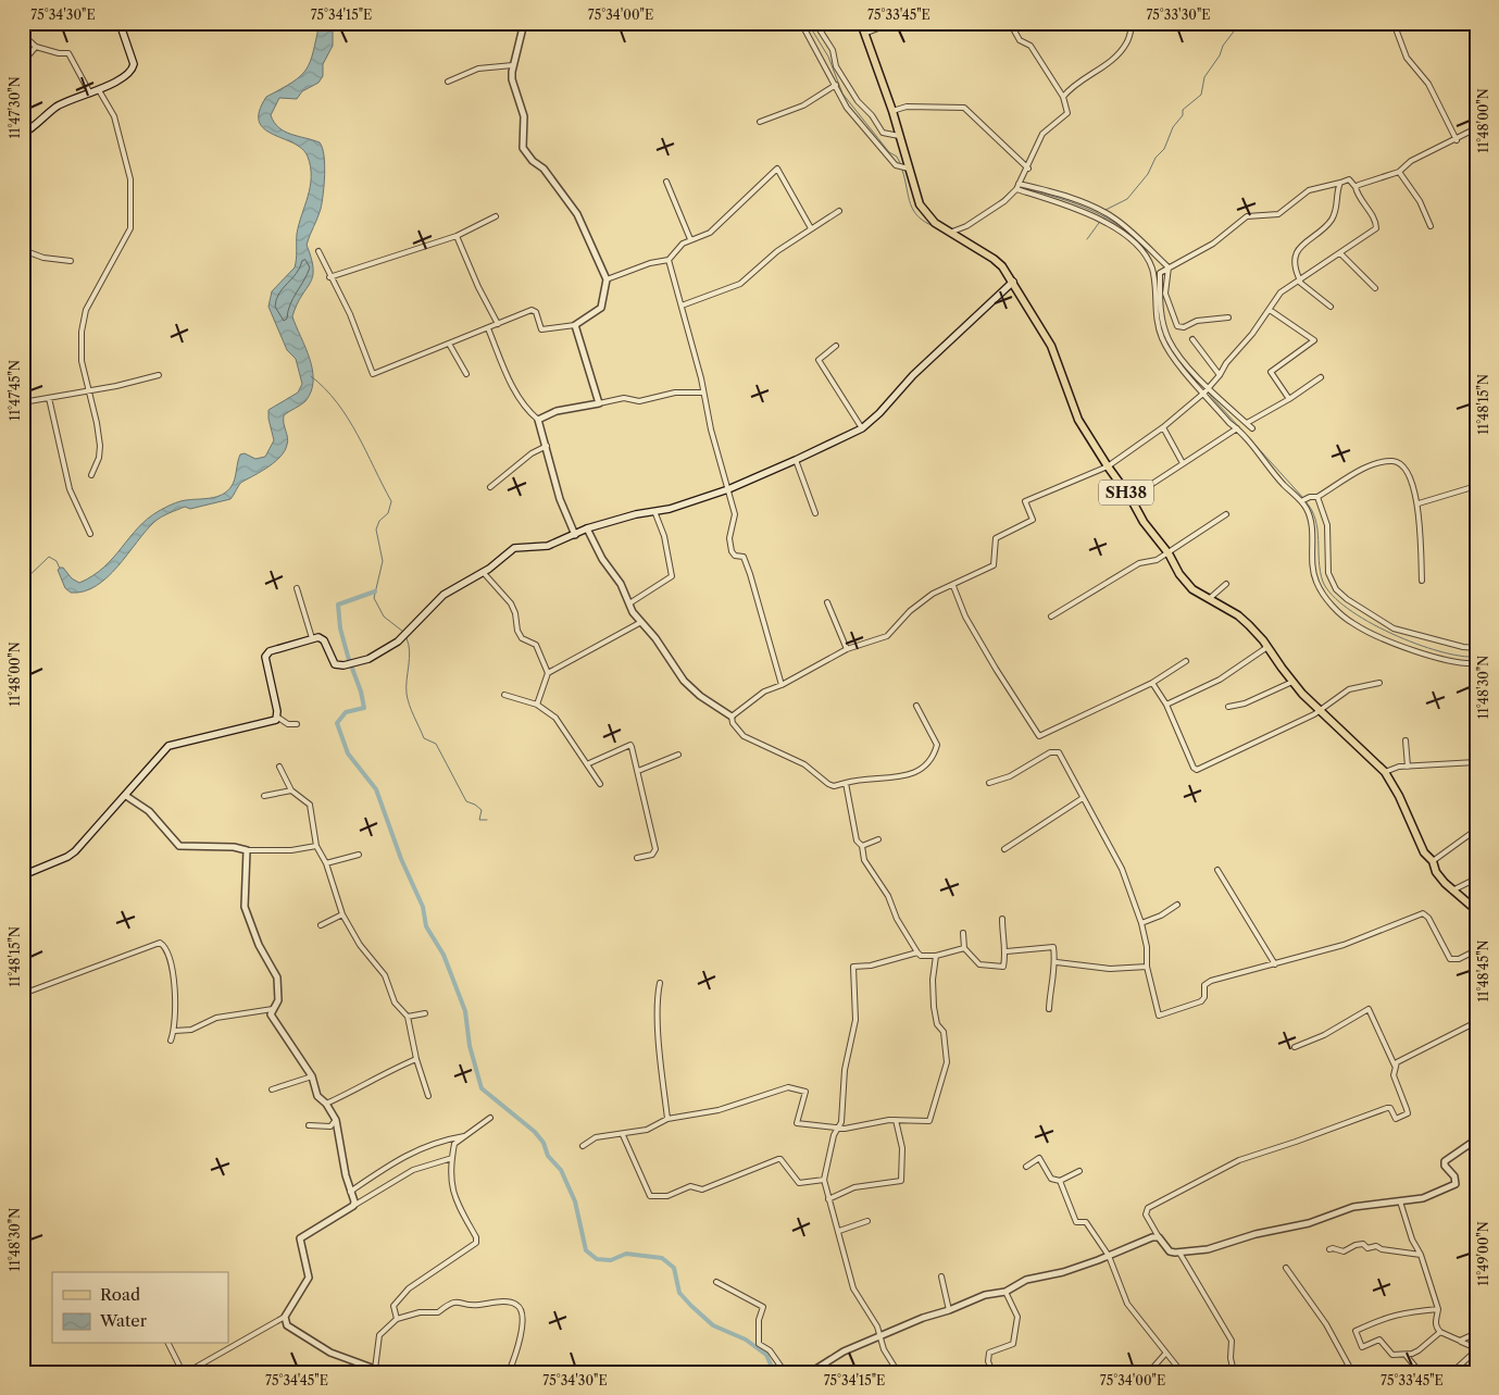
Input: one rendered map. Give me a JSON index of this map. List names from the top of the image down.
{
  "streets": {
    "main road": ["SH38"]
  },
  "legend": ["Road", "Water"],
  "coordinates": [
    "75°34'30\"E",
    "75°34'15\"E",
    "75°34'00\"E",
    "75°33'45\"E",
    "75°33'30\"E",
    "11°47'30\"N",
    "11°48'00\"N",
    "11°47'45\"N",
    "11°48'15\"N",
    "11°48'30\"N",
    "11°48'45\"N",
    "11°49'00\"N",
    "75°34'45\"E"
  ]
}
